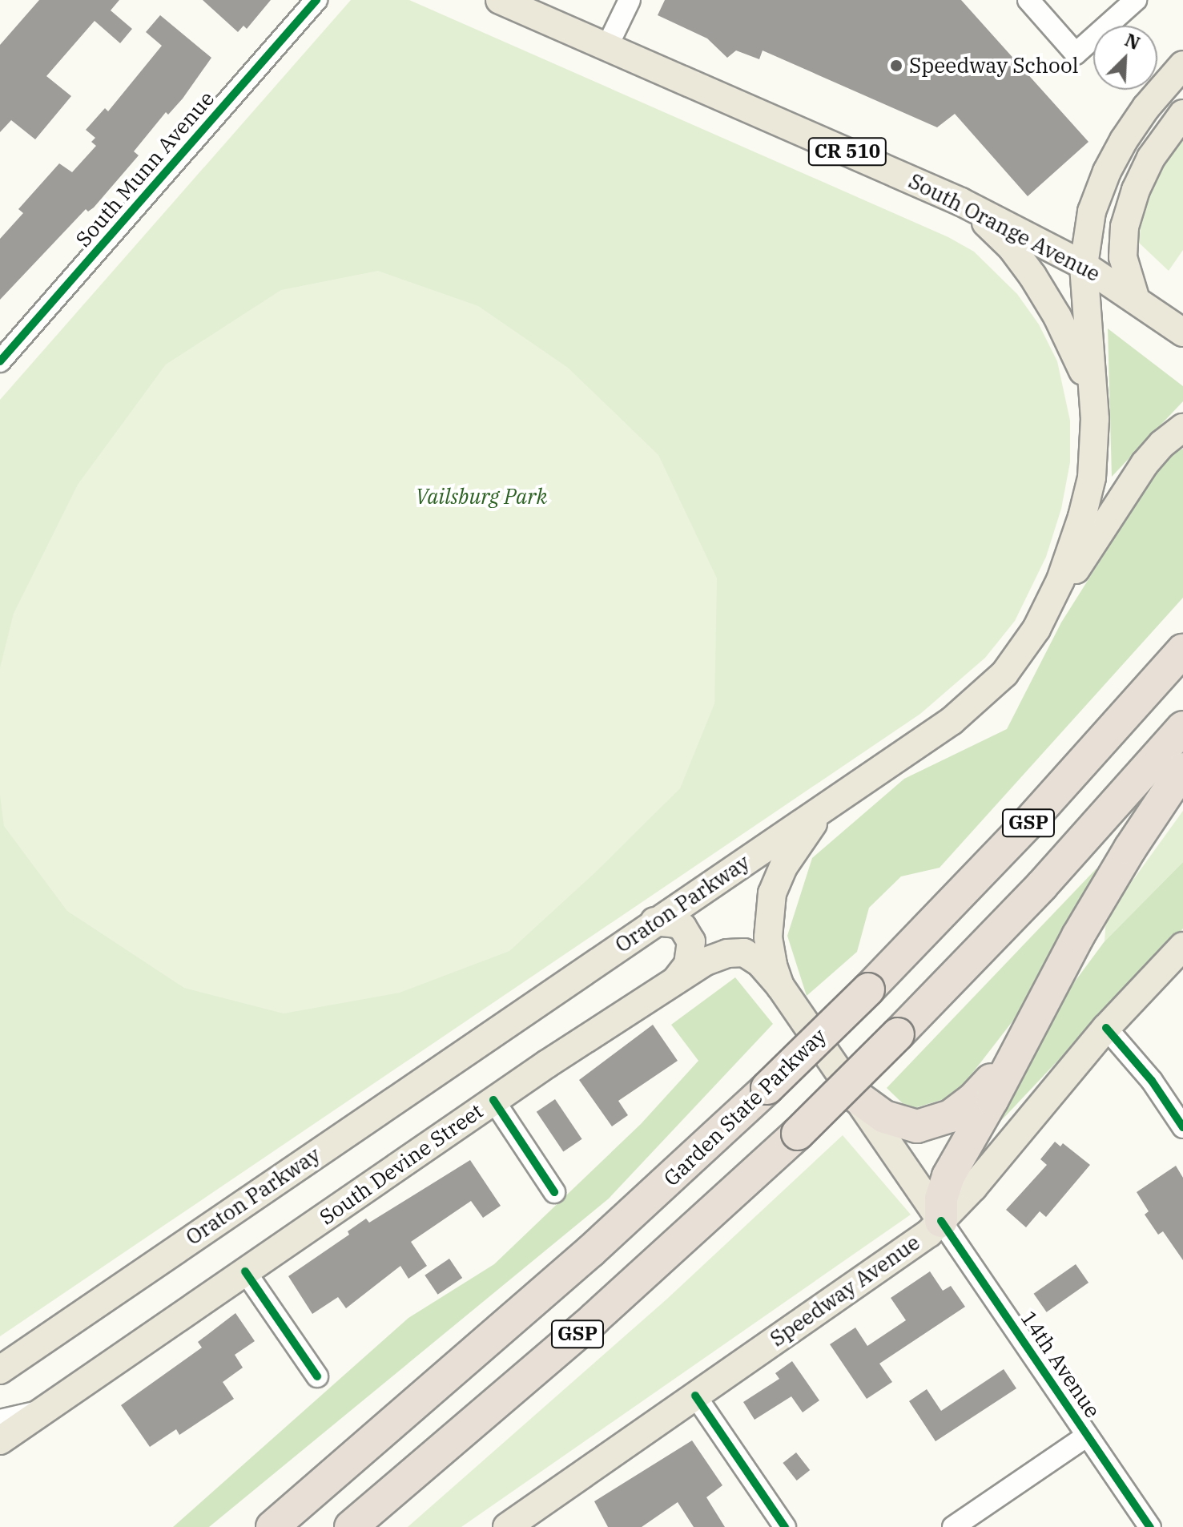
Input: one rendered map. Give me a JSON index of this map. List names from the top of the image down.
{
  "streets": {
    "highway": ["GSP", "Garden State Parkway"],
    "main road": [
      "CR 510",
      "South Orange Avenue",
      "Oraton Parkway",
      "South Devine Street",
      "Speedway Avenue",
      "14th Avenue"
    ],
    "street": ["South Munn Avenue"]
  },
  "crossings": [
    ["South Orange Avenue", "Oraton Parkway"],
    ["Oraton Parkway", "14th Avenue"],
    ["South Devine Street", "14th Avenue"],
    ["Speedway Avenue", "14th Avenue"]
  ],
  "parks": ["Vailsburg Park"],
  "places": ["Speedway School"],
  "north": "top right"
}
